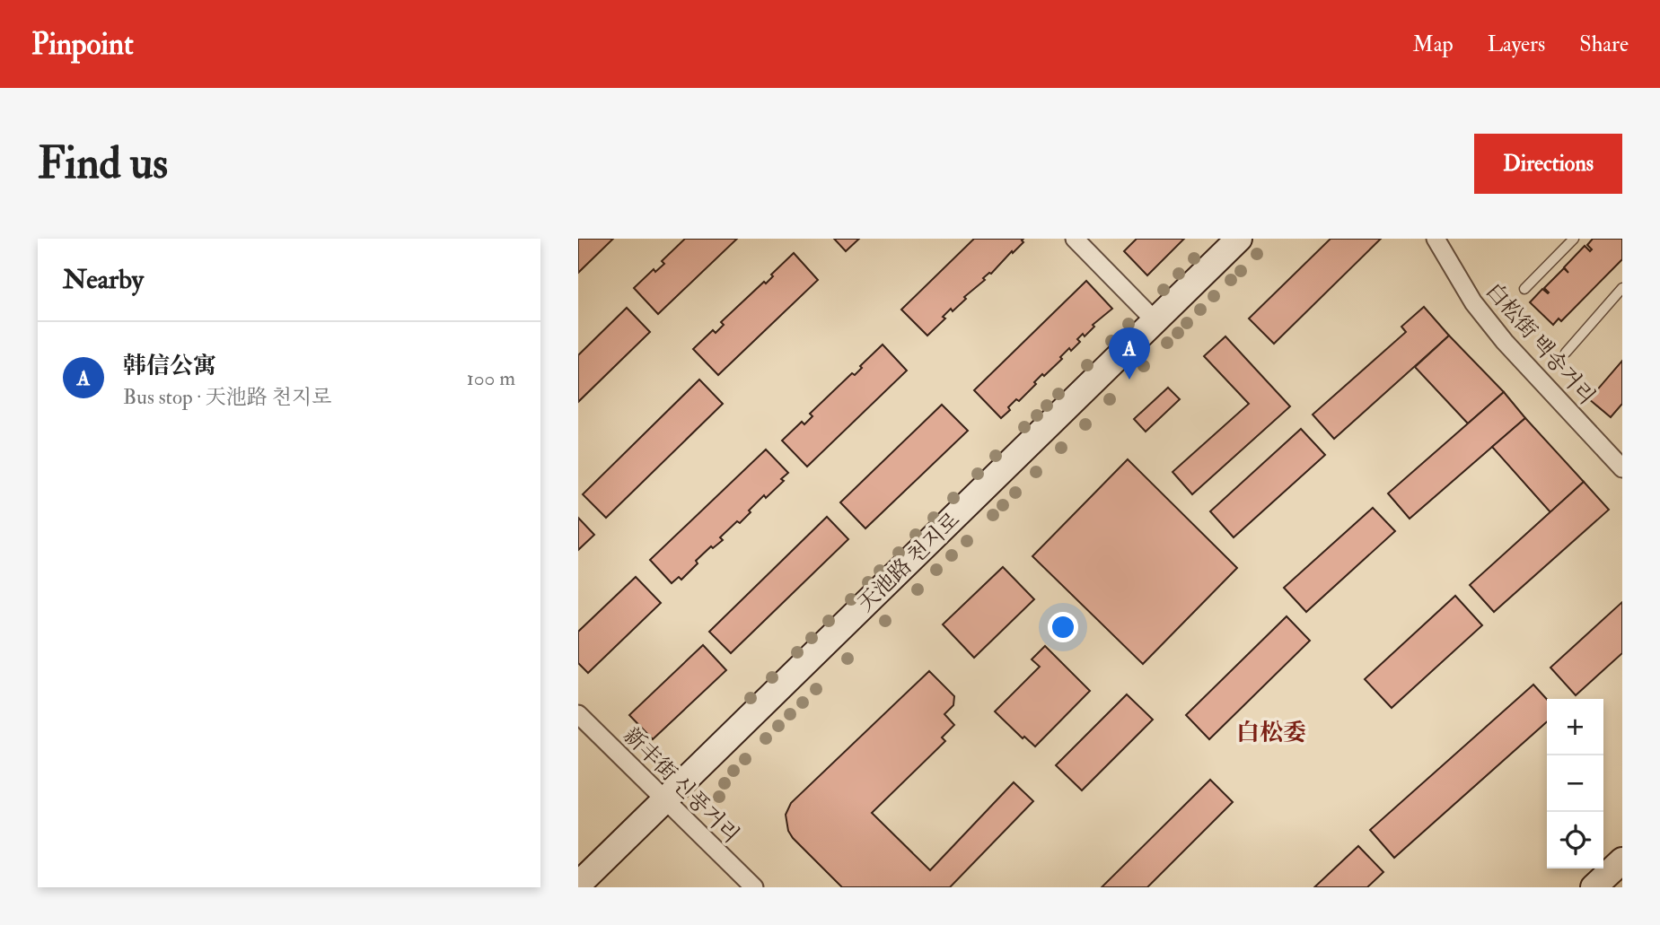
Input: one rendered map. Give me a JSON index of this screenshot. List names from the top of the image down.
{
  "streets": {
    "street": ["白松街 백송거리", "天池路 천지로", "新丰街 신풍거리"]
  },
  "crossings": [
    ["天池路 천지로", "新丰街 신풍거리"]
  ],
  "districts": ["白松委"],
  "page": {
    "header": "Pinpoint",
    "nav": ["Map", "Layers", "Share"],
    "buttons": "Directions",
    "title": "Find us",
    "heading": "Nearby",
    "list": [
      {
        "mark": "A",
        "name": "韩信公寓",
        "note": "Bus stop · 天池路 천지로",
        "value": "100 m"
      }
    ],
    "pins": "A",
    "map_buttons": ["+", "−"]
  }
}
